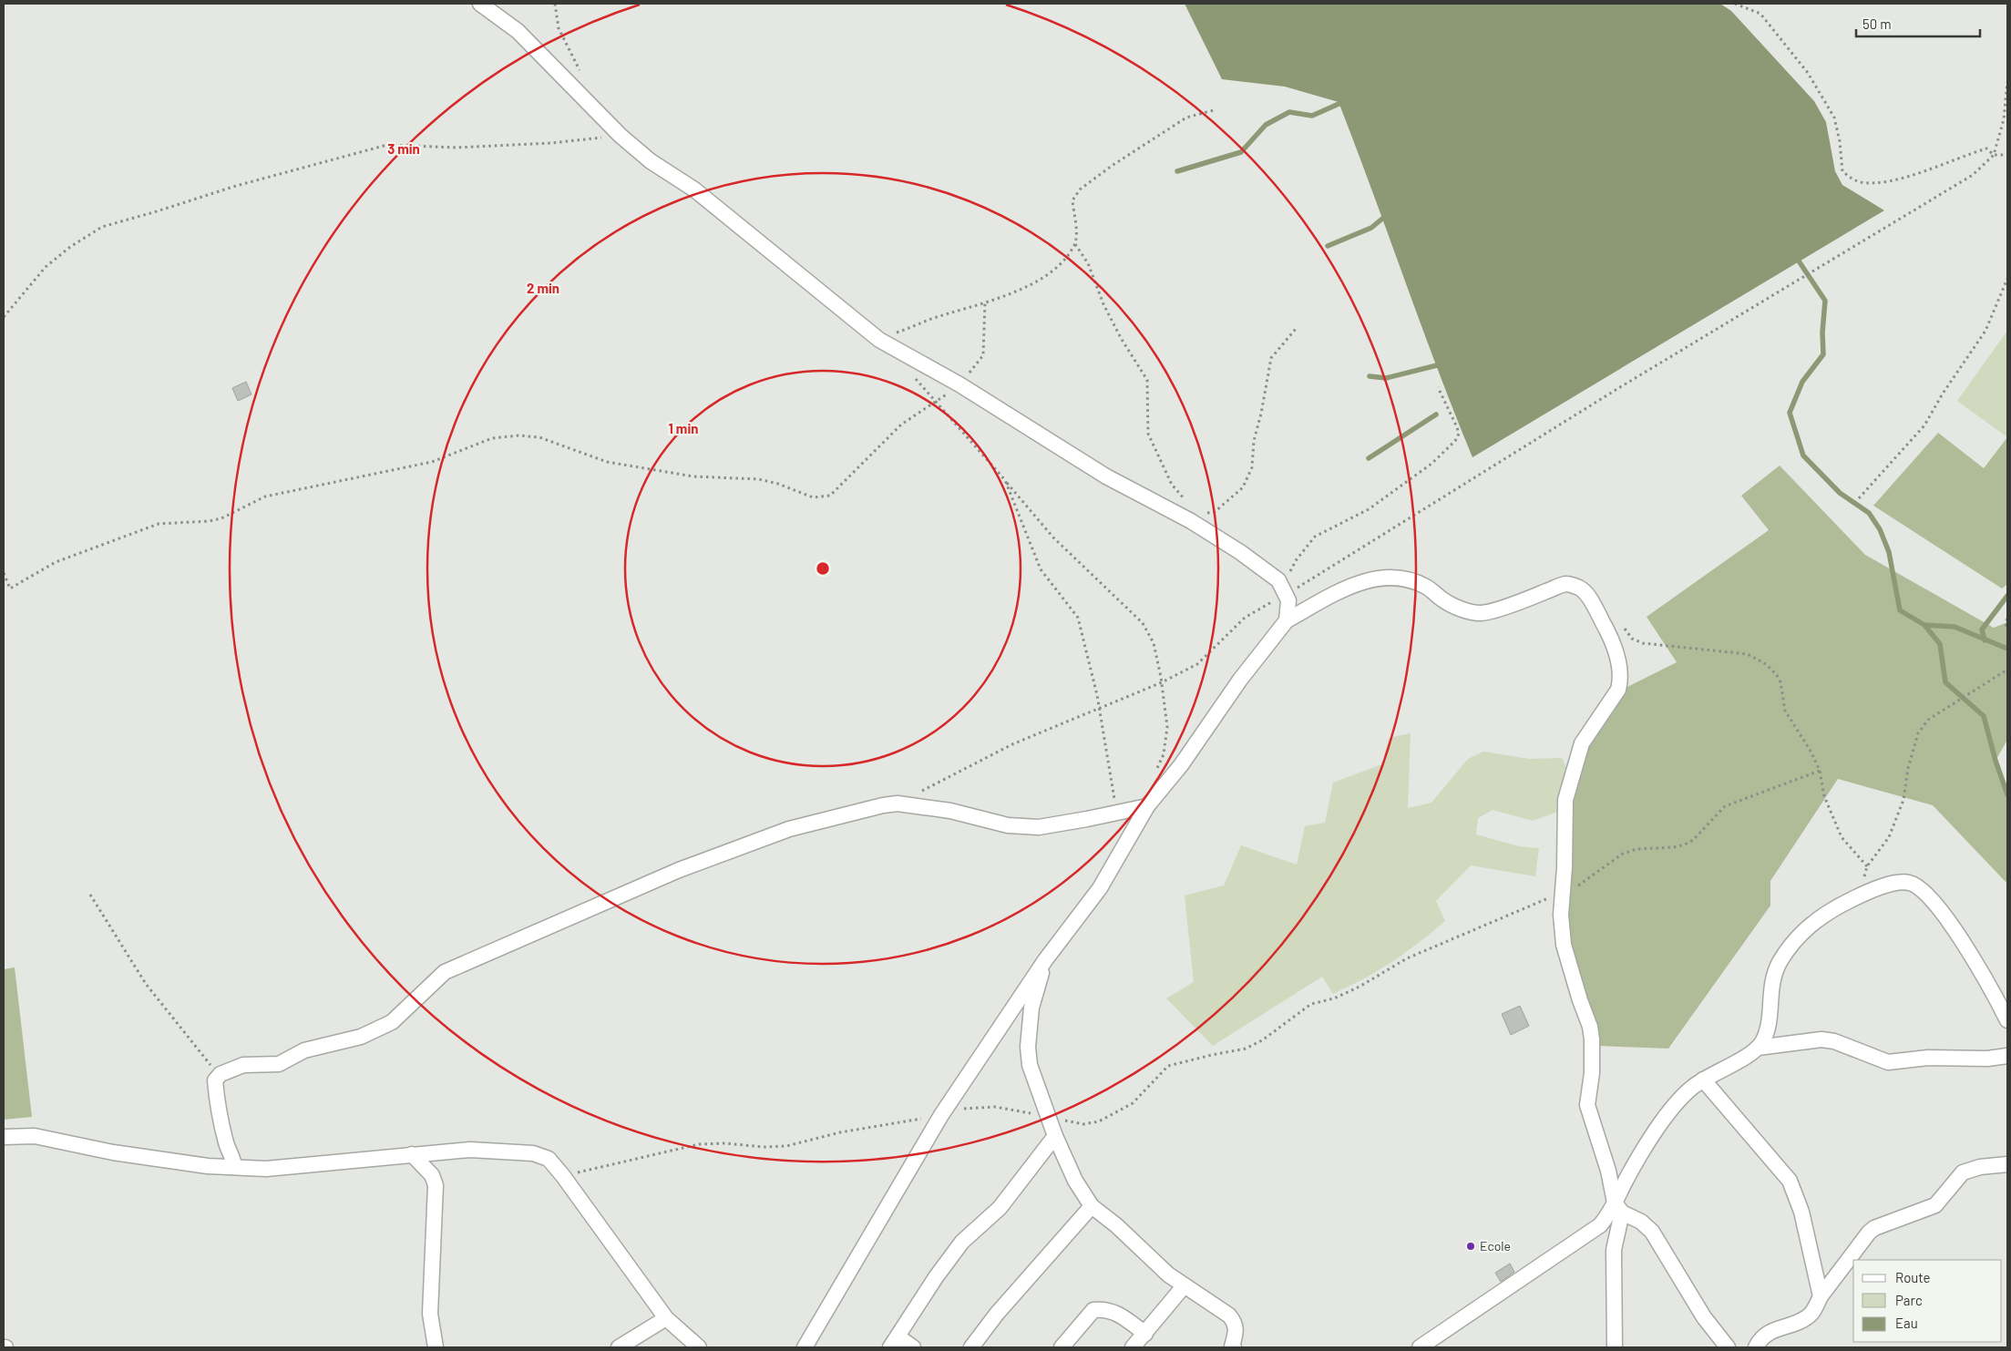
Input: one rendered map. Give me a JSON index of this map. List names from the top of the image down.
{
  "places": ["Ecole"],
  "legend": ["Route", "Parc", "Eau"],
  "scale_bar": "50 m",
  "rings": ["3 min", "2 min", "1 min"]
}
